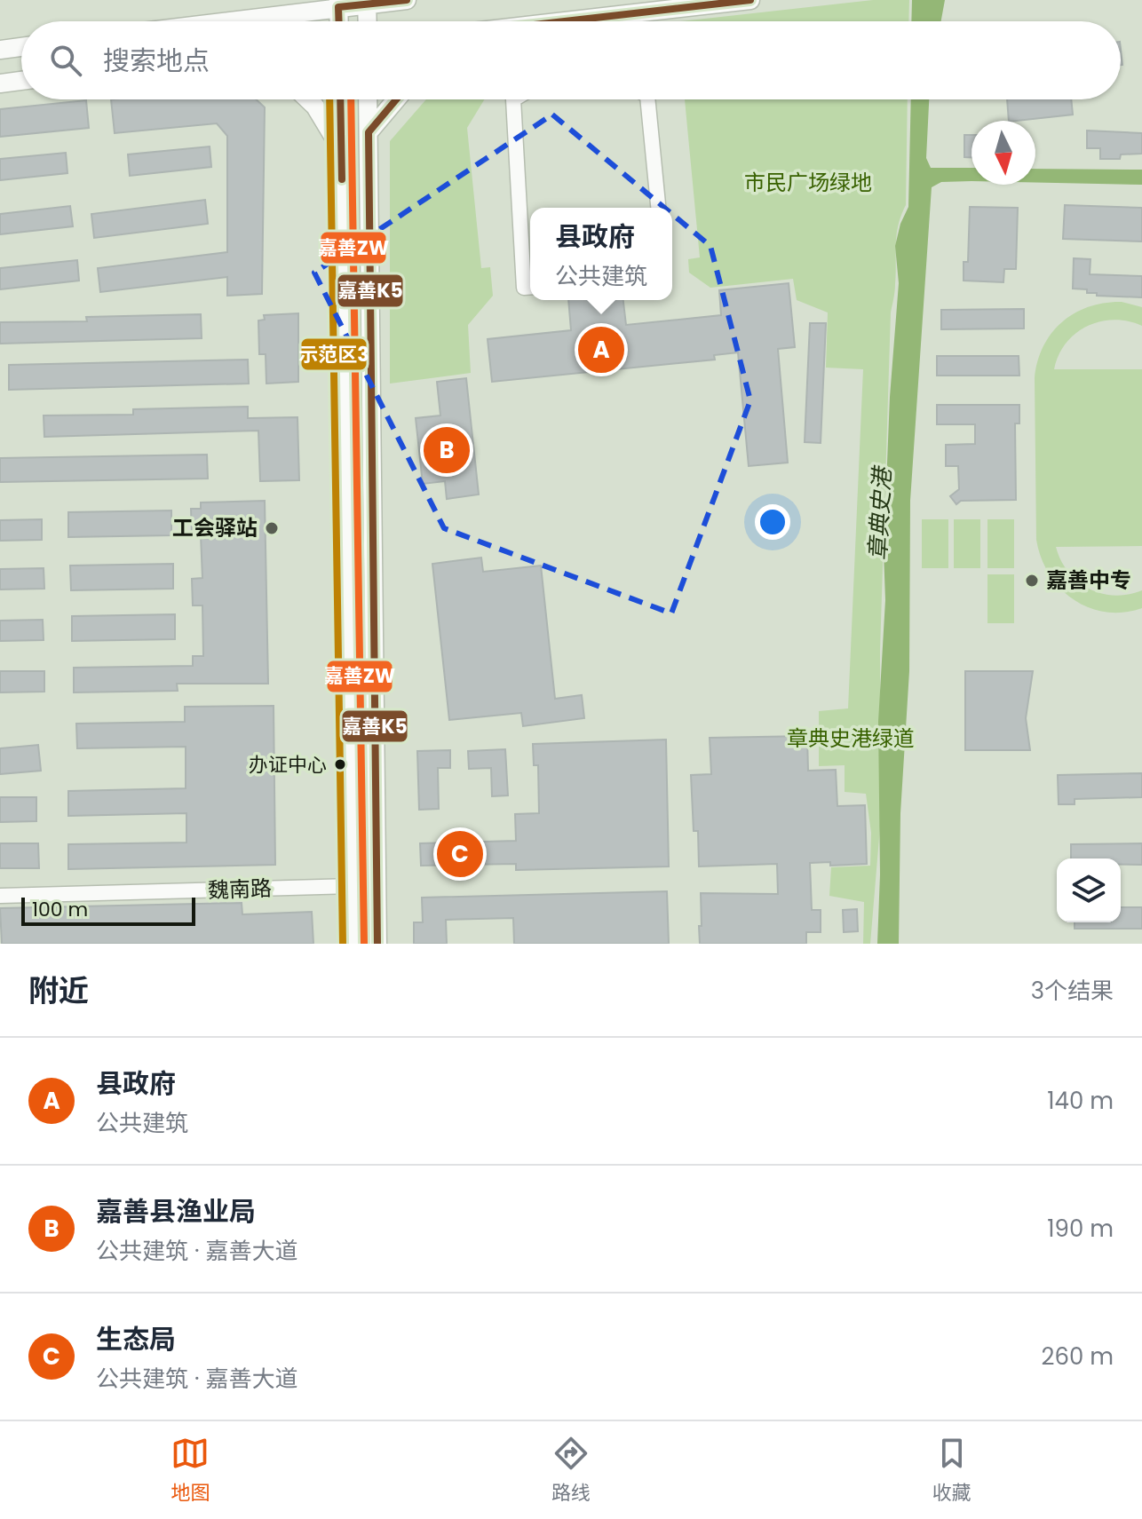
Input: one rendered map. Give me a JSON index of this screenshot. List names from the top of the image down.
{
  "streets": {
    "lane": ["魏南路"]
  },
  "water": ["章典史港"],
  "parks": ["市民广场绿地", "章典史港绿道"],
  "places": ["工会驿站", "嘉善中专", "办证中心"],
  "lines": ["transit line 嘉善K5", "transit line 示范区3", "transit line 嘉善ZW"],
  "scale_bar": "100 m",
  "north": "bottom",
  "page": {
    "search": "搜索地点",
    "popup": ["县政府", "公共建筑"],
    "pins": ["A", "B", "C"],
    "scale": "100 m",
    "heading": ["附近", "3个结果"],
    "list": [
      {
        "mark": "A",
        "name": "县政府",
        "note": "公共建筑",
        "value": "140 m"
      },
      {
        "mark": "B",
        "name": "嘉善县渔业局",
        "note": "公共建筑 · 嘉善大道",
        "value": "190 m"
      },
      {
        "mark": "C",
        "name": "生态局",
        "note": "公共建筑 · 嘉善大道",
        "value": "260 m"
      }
    ],
    "nav": ["地图", "路线", "收藏"]
  }
}
